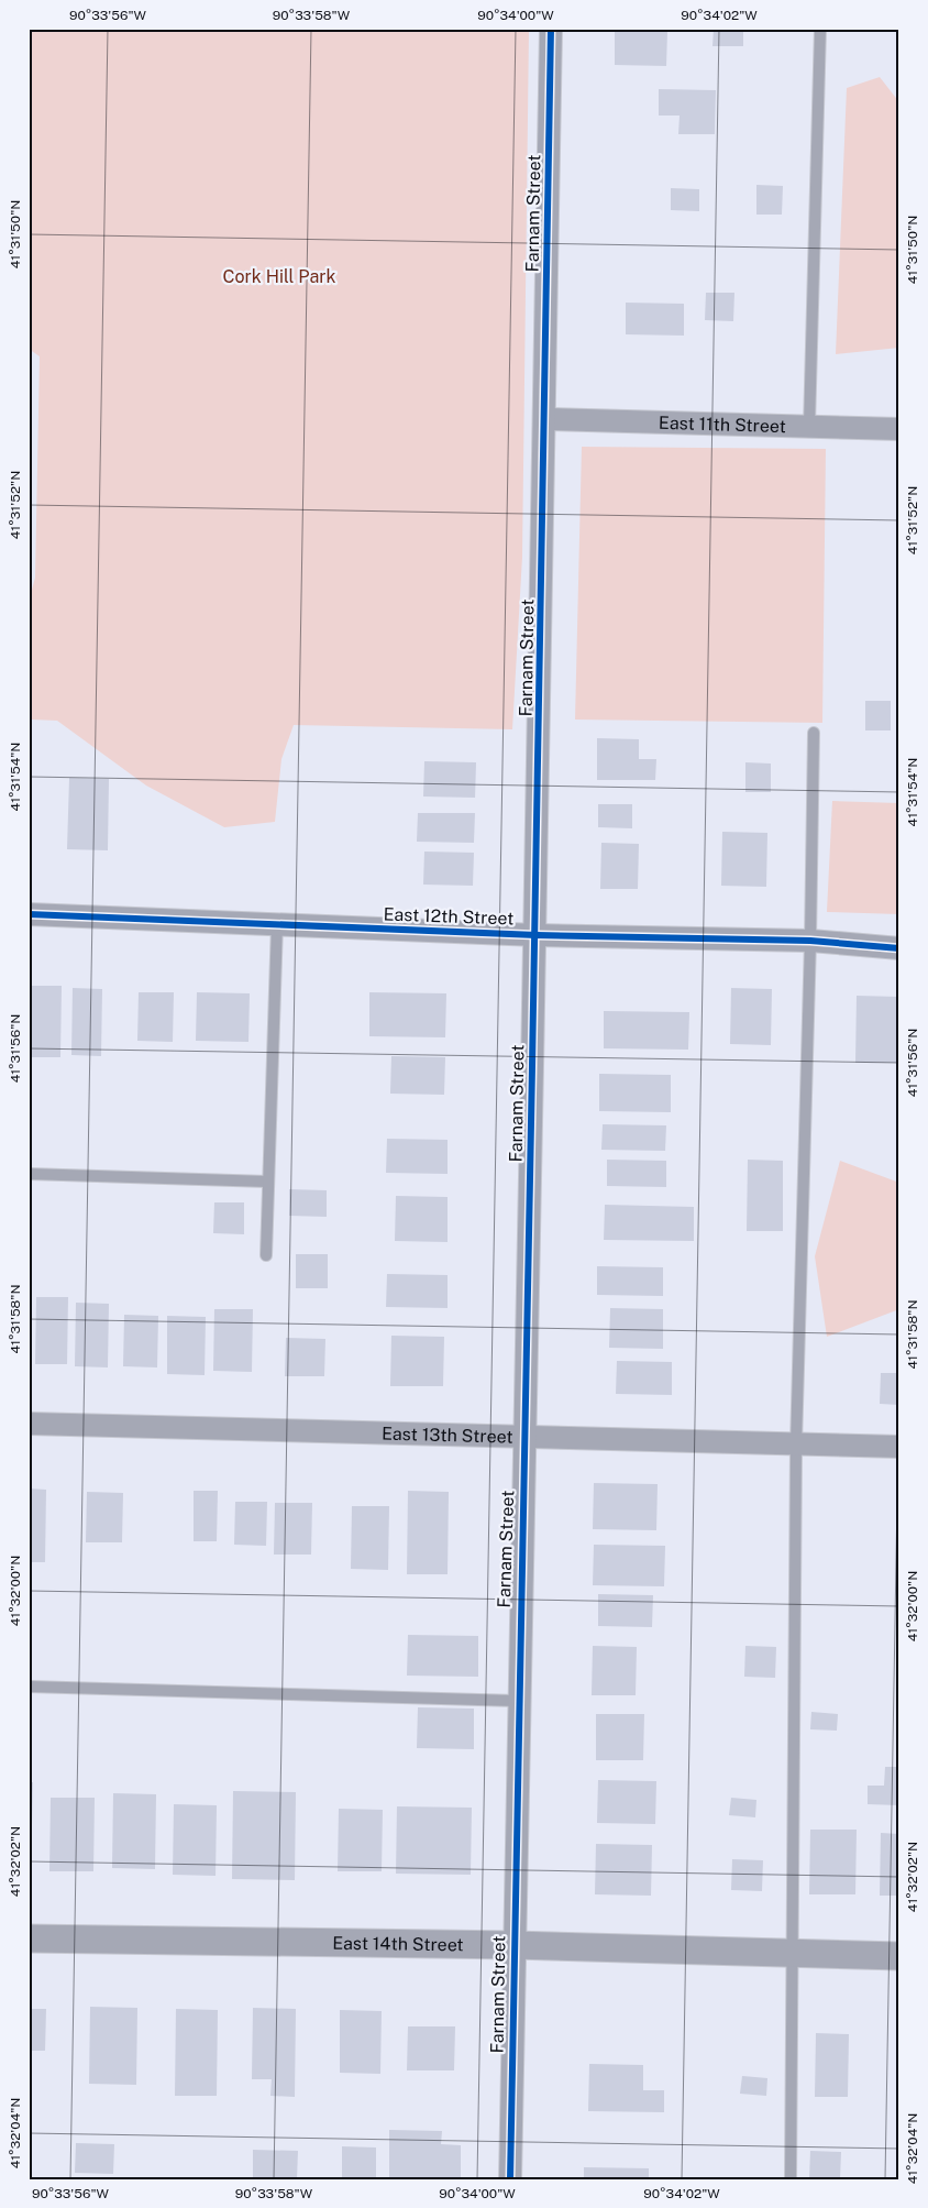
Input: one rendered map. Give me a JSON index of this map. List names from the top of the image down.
{
  "streets": {
    "street": [
      "Farnam Street",
      "East 11th Street",
      "East 12th Street",
      "East 13th Street",
      "East 14th Street"
    ]
  },
  "crossings": [
    ["Farnam Street", "East 11th Street"],
    ["Farnam Street", "East 12th Street"],
    ["Farnam Street", "East 13th Street"],
    ["Farnam Street", "East 14th Street"]
  ],
  "parks": ["Cork Hill Park"],
  "coordinates": [
    "90°33'56\"W",
    "90°33'58\"W",
    "90°34'00\"W",
    "90°34'02\"W",
    "41°31'50\"N",
    "41°31'52\"N",
    "41°31'54\"N",
    "41°31'56\"N",
    "41°31'58\"N",
    "41°32'00\"N",
    "41°32'02\"N",
    "41°32'04\"N"
  ]
}
